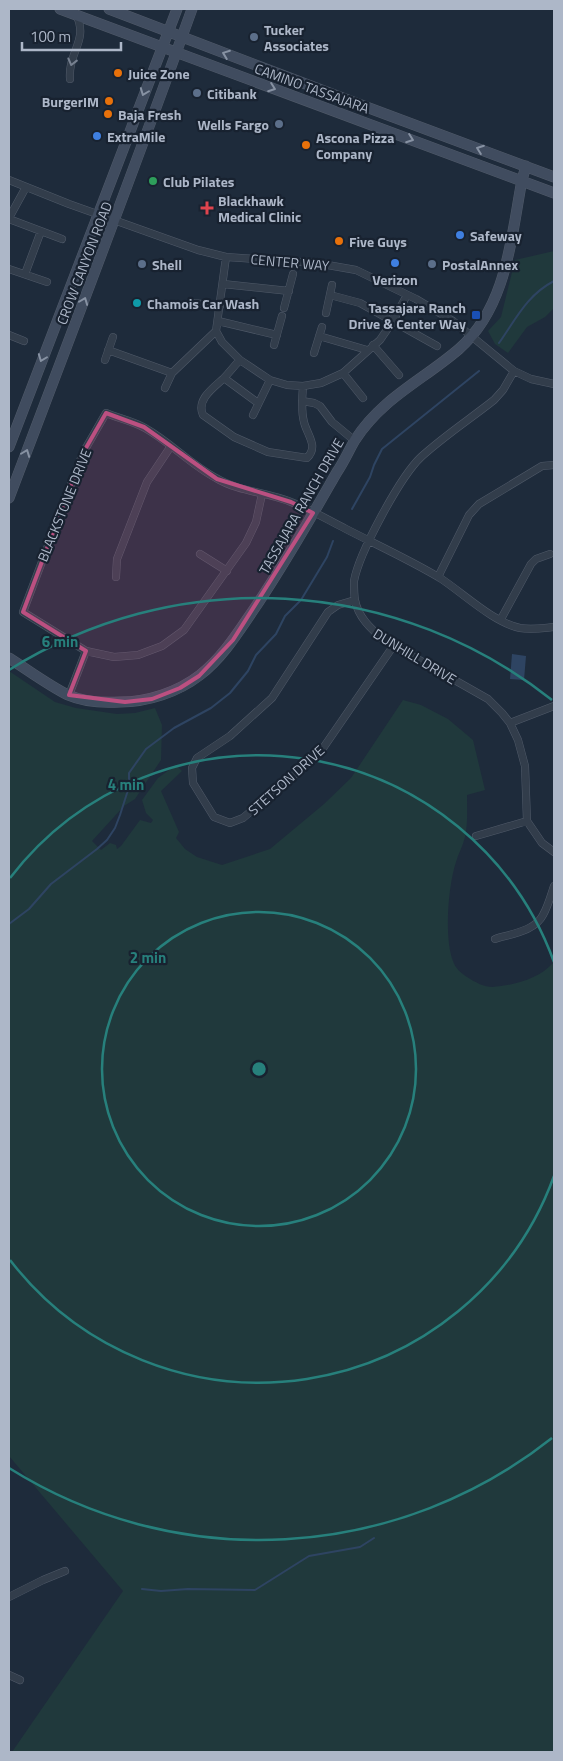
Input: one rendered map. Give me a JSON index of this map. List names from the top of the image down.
{
  "streets": {
    "main road": ["CAMINO TASSAJARA", "CROW CANYON ROAD", "TASSAJARA RANCH DRIVE"],
    "street": [
      "CENTER WAY",
      "BLACKSTONE DRIVE",
      "DUNHILL DRIVE",
      "STETSON DRIVE"
    ]
  },
  "crossings": [
    ["CAMINO TASSAJARA", "CROW CANYON ROAD"],
    ["CAMINO TASSAJARA", "TASSAJARA RANCH DRIVE"],
    ["CENTER WAY", "CROW CANYON ROAD"],
    ["CENTER WAY", "TASSAJARA RANCH DRIVE"],
    ["CENTER WAY", "DUNHILL DRIVE"],
    ["BLACKSTONE DRIVE", "TASSAJARA RANCH DRIVE"],
    ["BLACKSTONE DRIVE", "DUNHILL DRIVE"],
    ["DUNHILL DRIVE", "STETSON DRIVE"]
  ],
  "places": {
    "other": [
      "Tucker Associates",
      "Juice Zone",
      "Citibank",
      "BurgerIM",
      "Baja Fresh",
      "Wells Fargo",
      "ExtraMile",
      "Ascona Pizza Company",
      "Club Pilates",
      "Safeway",
      "Five Guys",
      "Verizon",
      "Shell",
      "PostalAnnex",
      "Chamois Car Wash"
    ],
    "health": ["Blackhawk Medical Clinic"],
    "transit": ["Tassajara Ranch Drive & Center Way"]
  },
  "scale_bar": "100 m",
  "rings": ["6 min", "4 min", "2 min"]
}
